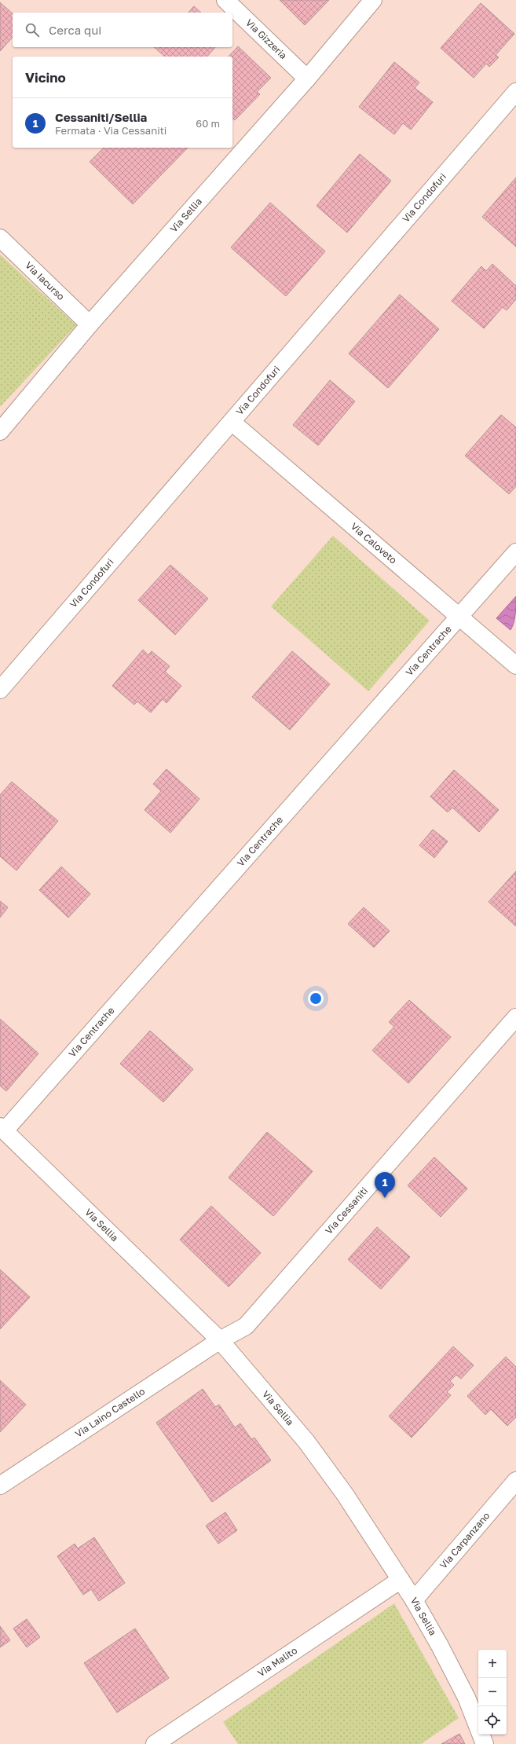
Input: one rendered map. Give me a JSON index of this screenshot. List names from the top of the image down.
{
  "streets": {
    "street": [
      "Via Gizzeria",
      "Via Condofuri",
      "Via Sellia",
      "Via Iacurso",
      "Via Caloveto",
      "Via Centrache",
      "Via Cessaniti",
      "Via Laino Castello",
      "Via Carpanzano",
      "Via Malito"
    ]
  },
  "crossings": [
    ["Via Gizzeria", "Via Sellia"],
    ["Via Condofuri", "Via Caloveto"],
    ["Via Sellia", "Via Iacurso"],
    ["Via Sellia", "Via Centrache"],
    ["Via Sellia", "Via Cessaniti"],
    ["Via Sellia", "Via Laino Castello"],
    ["Via Sellia", "Via Carpanzano"],
    ["Via Sellia", "Via Malito"],
    ["Via Caloveto", "Via Centrache"],
    ["Via Cessaniti", "Via Laino Castello"]
  ],
  "page": {
    "search": "Cerca qui",
    "heading": "Vicino",
    "list": [
      {
        "mark": "1",
        "name": "Cessaniti/Sellia",
        "note": "Fermata · Via Cessaniti",
        "value": "60 m"
      }
    ],
    "pins": "1",
    "map_buttons": ["+", "−"]
  }
}
